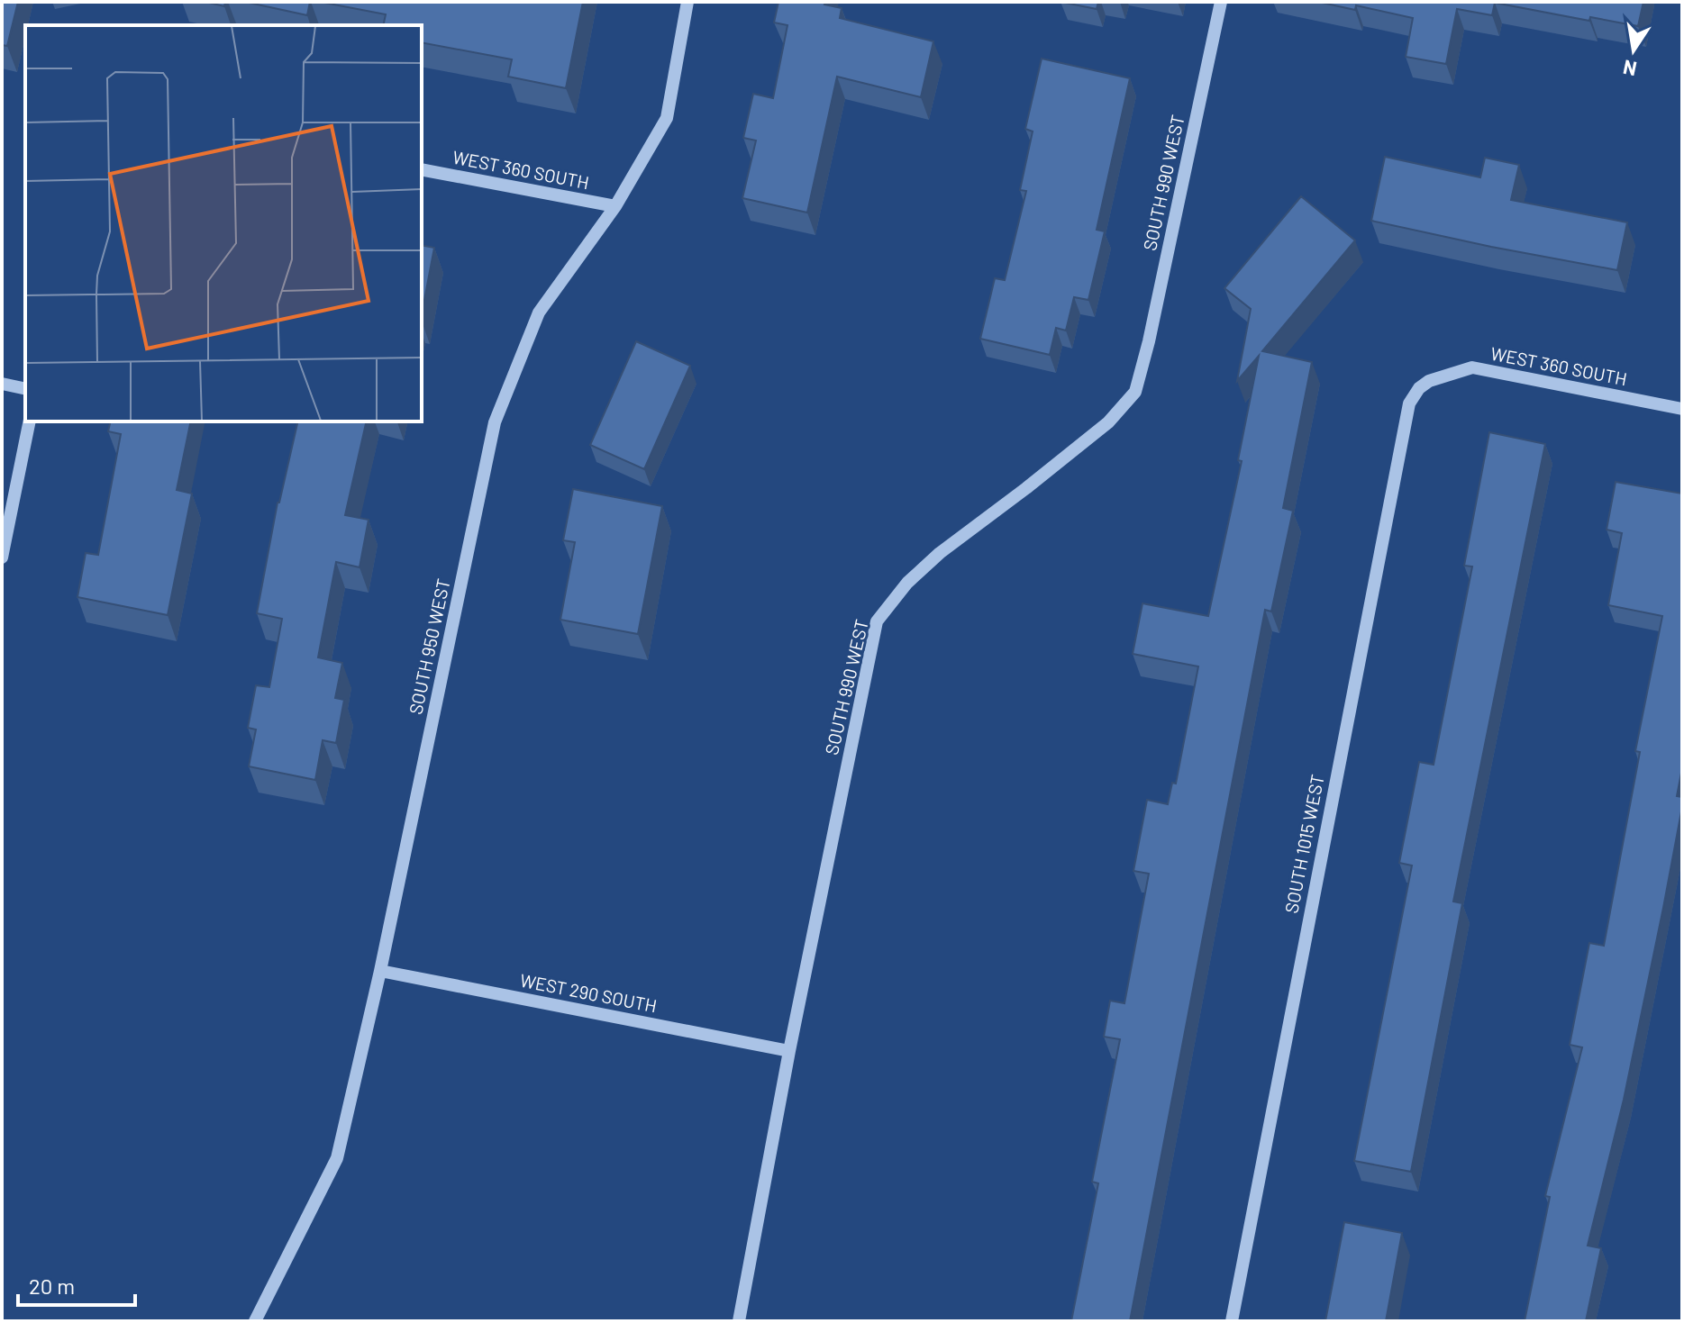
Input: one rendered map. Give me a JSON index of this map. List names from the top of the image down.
{
  "streets": {
    "street": [
      "WEST 360 SOUTH",
      "SOUTH 990 WEST",
      "SOUTH 950 WEST",
      "SOUTH 1015 WEST",
      "WEST 290 SOUTH"
    ]
  },
  "crossings": [
    ["WEST 360 SOUTH", "SOUTH 950 WEST"],
    ["WEST 360 SOUTH", "SOUTH 1015 WEST"],
    ["SOUTH 990 WEST", "WEST 290 SOUTH"],
    ["SOUTH 950 WEST", "WEST 290 SOUTH"]
  ],
  "scale_bar": "20 m",
  "north": "bottom"
}
